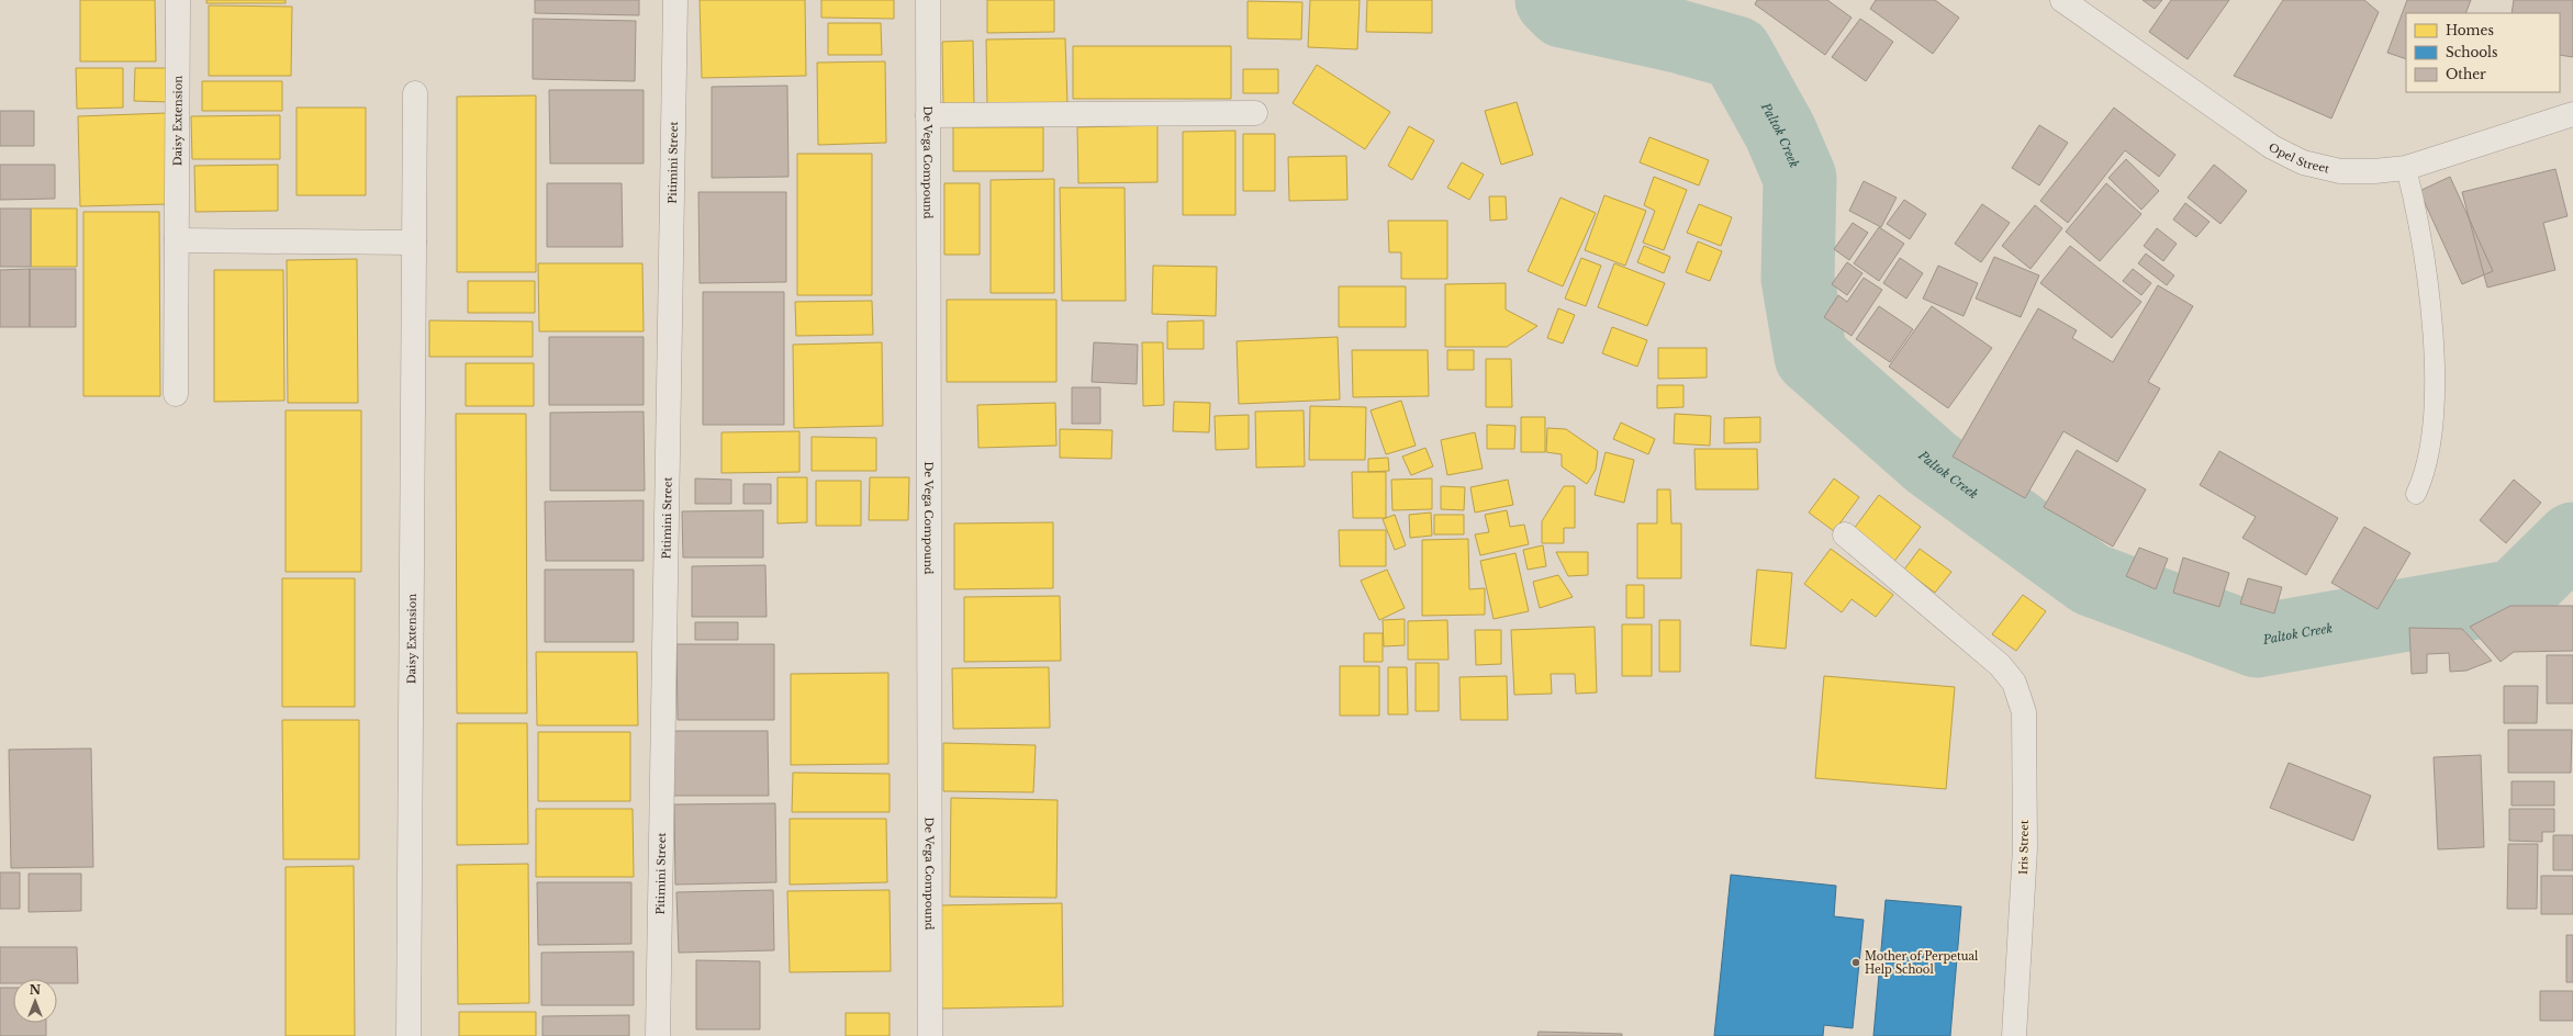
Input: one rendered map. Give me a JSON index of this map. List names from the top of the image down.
{
  "streets": {
    "street": [
      "Daisy Extension",
      "Opel Street",
      "Pitimini Street",
      "De Vega Compound",
      "Iris Street"
    ]
  },
  "water": ["Paltok Creek"],
  "places": ["Mother of Perpetual Help School"],
  "legend": ["Homes", "Schools", "Other"],
  "north": "top"
}
